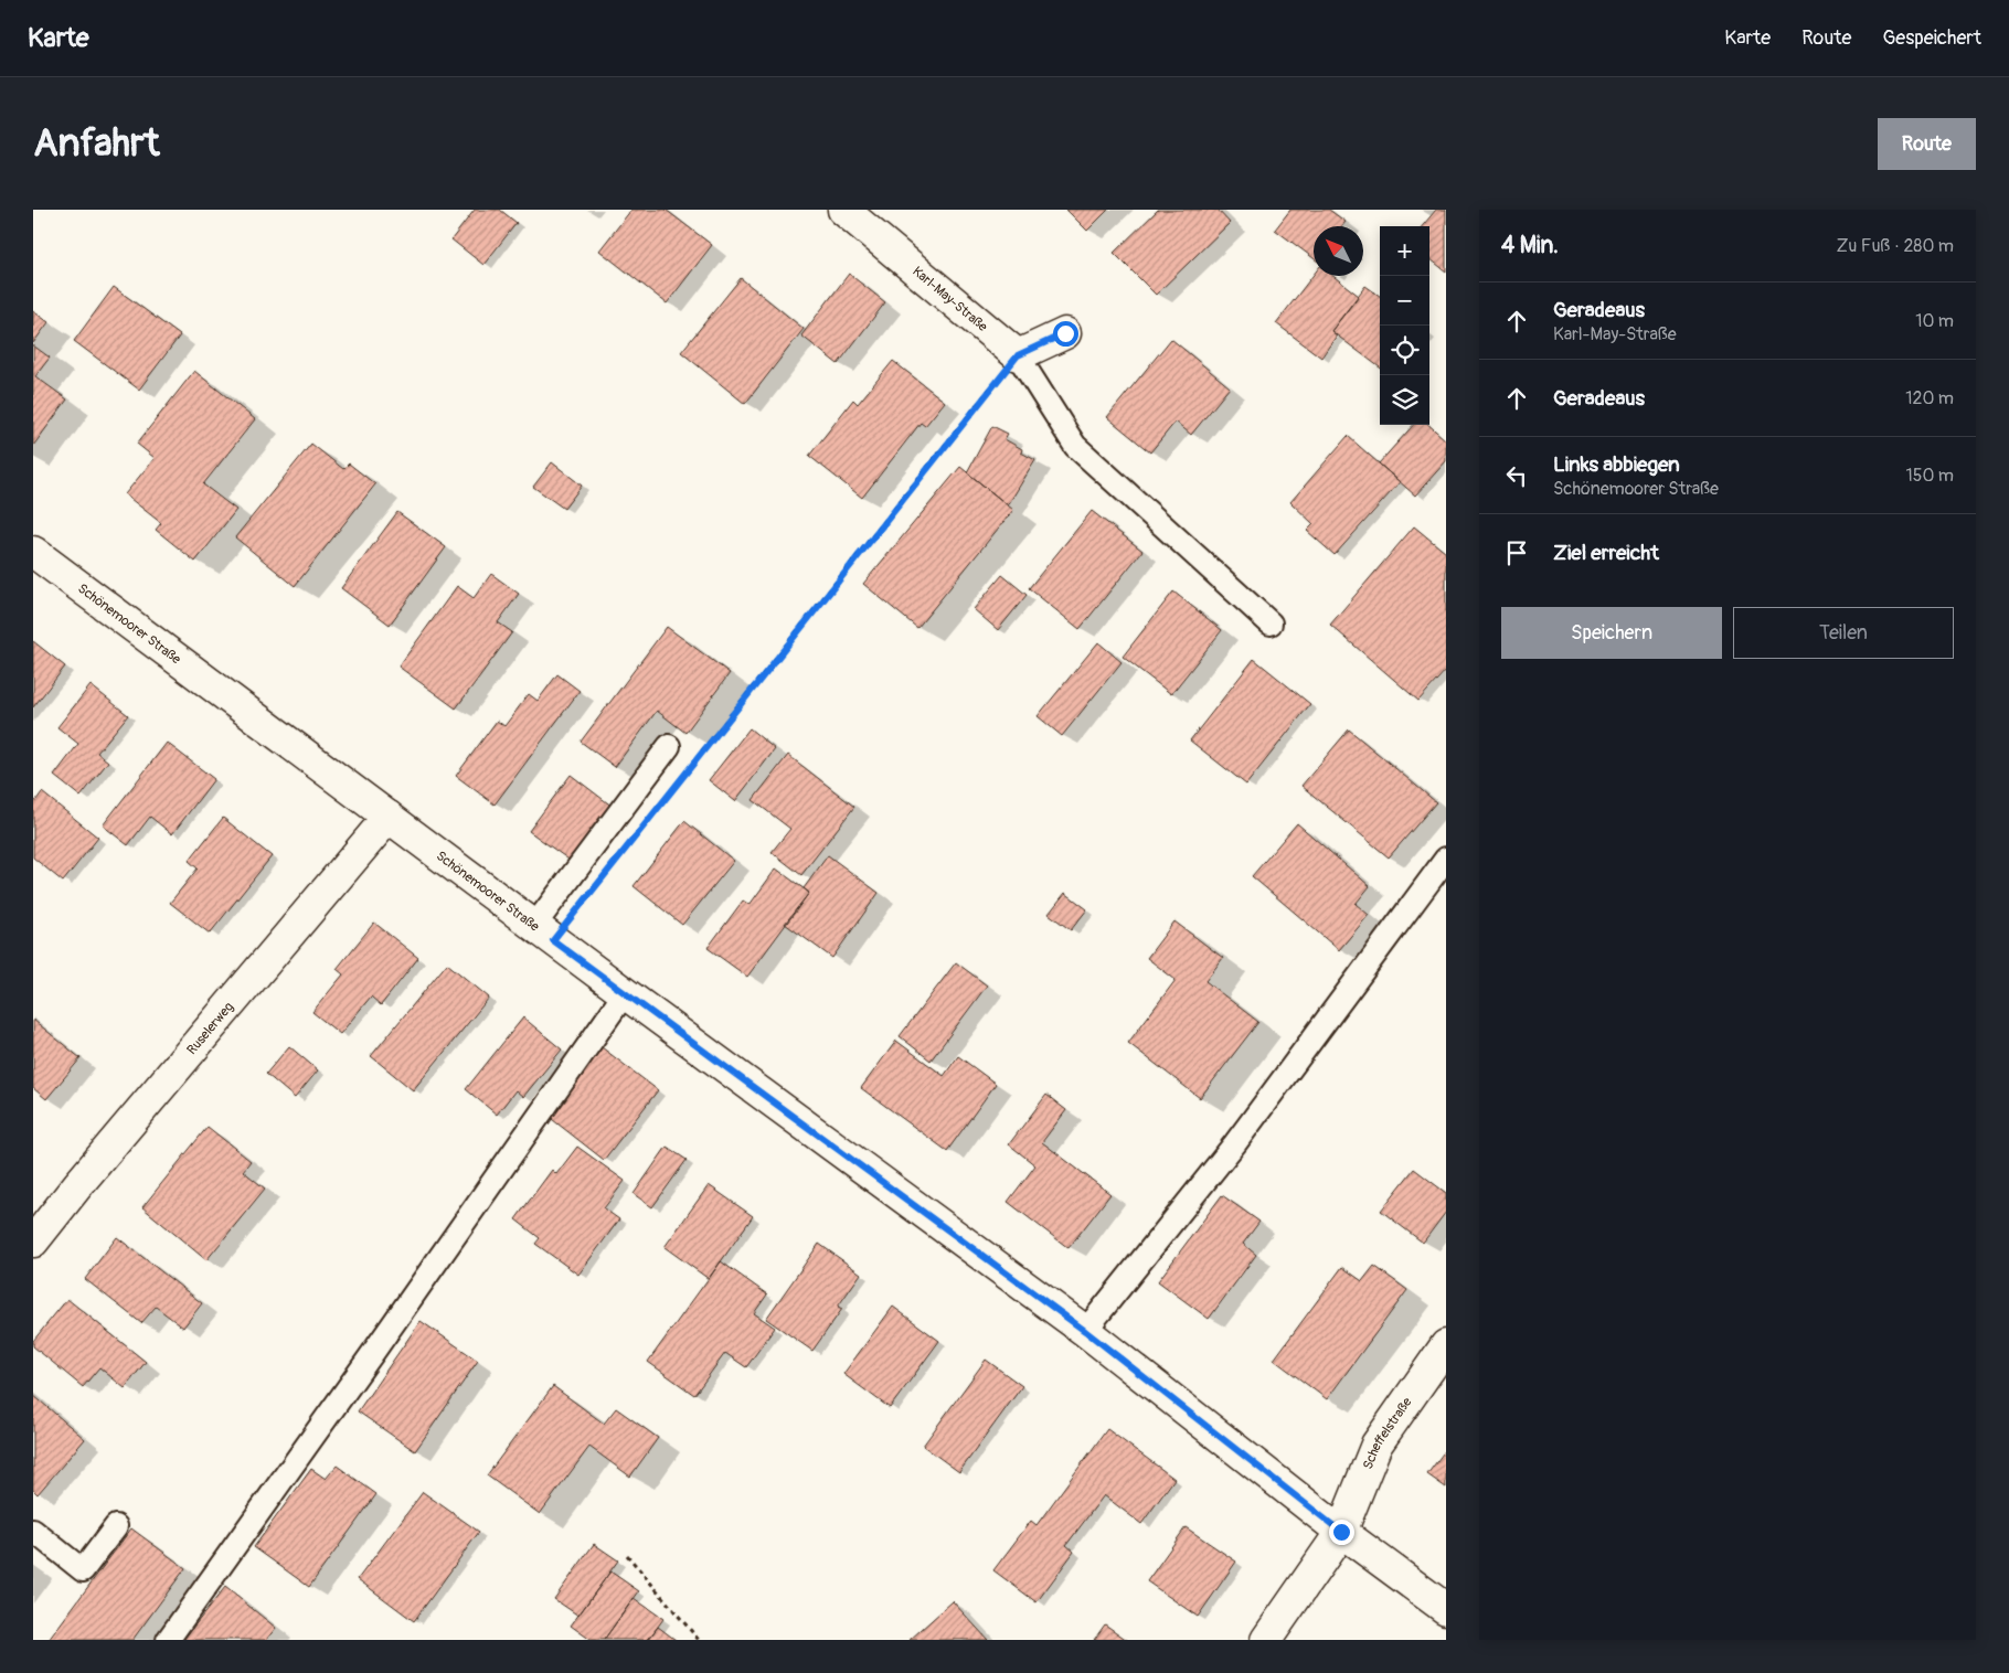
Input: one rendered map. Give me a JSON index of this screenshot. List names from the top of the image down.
{
  "streets": {
    "street": [
      "Karl-May-Straße",
      "Schönemoorer Straße",
      "Ruselerweg",
      "Scheffelstraße"
    ]
  },
  "crossings": [
    ["Schönemoorer Straße", "Ruselerweg"],
    ["Schönemoorer Straße", "Scheffelstraße"]
  ],
  "north": "top left",
  "page": {
    "header": "Karte",
    "nav": ["Karte", "Route", "Gespeichert"],
    "buttons": [
      "Route",
      ["Speichern", "Teilen"]
    ],
    "title": "Anfahrt",
    "heading": ["4 Min.", "Zu Fuß · 280 m"],
    "map_buttons": ["+", "−"],
    "list": [
      ["Geradeaus", "Karl-May-Straße", "10 m"],
      ["Geradeaus", "120 m"],
      ["Links abbiegen", "Schönemoorer Straße", "150 m"],
      "Ziel erreicht"
    ]
  }
}
